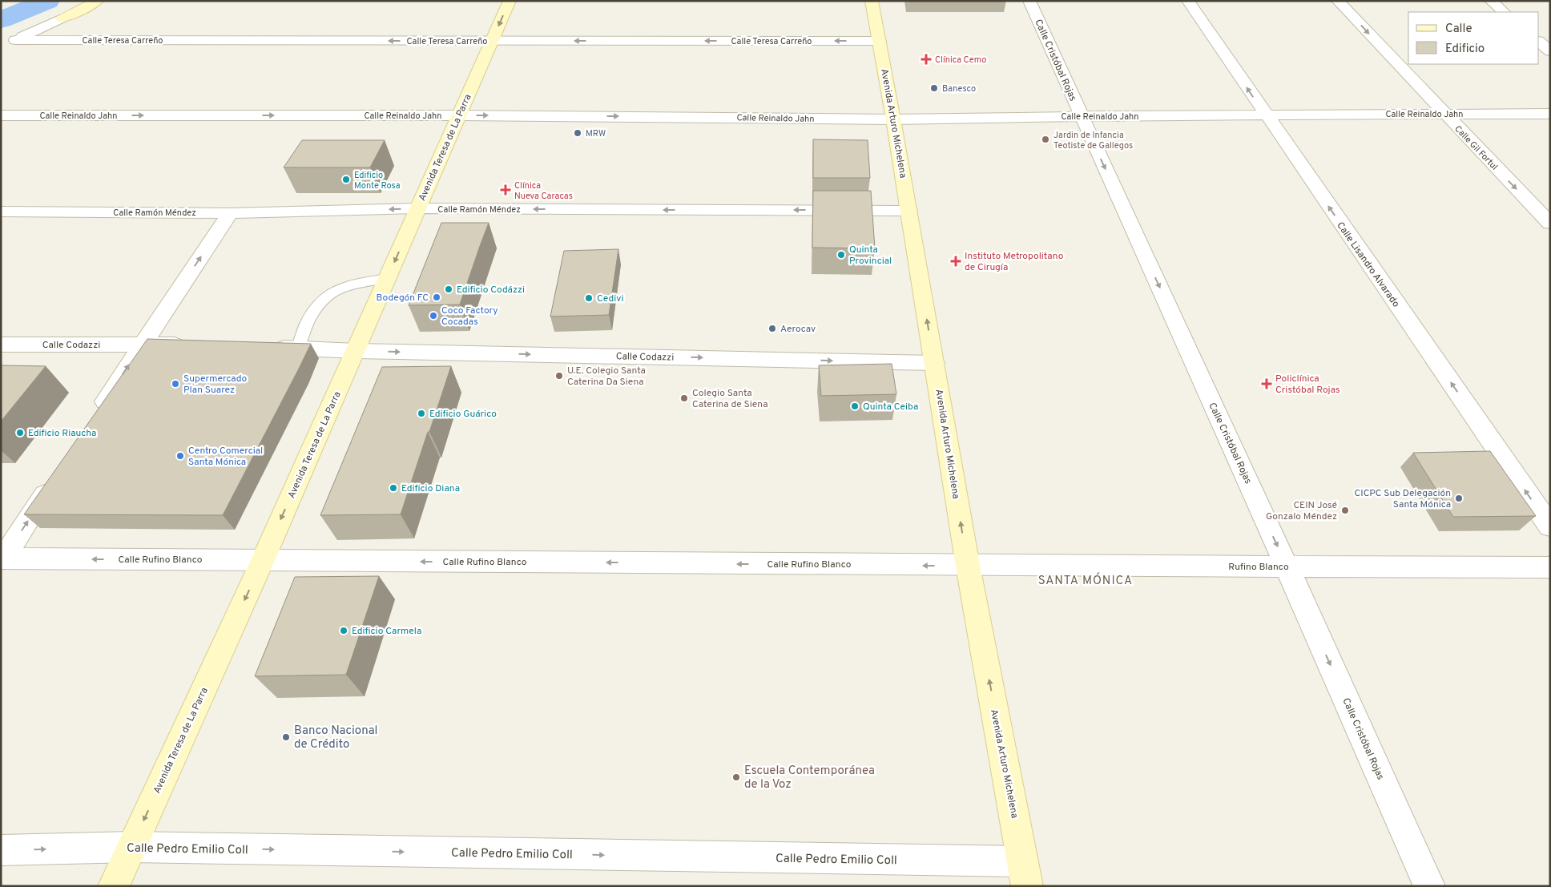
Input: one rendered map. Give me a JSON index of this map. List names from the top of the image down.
{
  "streets": {
    "street": [
      "Calle Teresa Carreño",
      "Calle Cristóbal Rojas",
      "Calle Reinaldo Jahn",
      "Avenida Arturo Michelena",
      "Avenida Teresa de La Parra",
      "Calle Gil Fortul",
      "Calle Ramón Méndez",
      "Calle Lisandro Alvarado",
      "Calle Codazzi",
      "Calle Rufino Blanco",
      "Rufino Blanco",
      "Calle Pedro Emilio Coll"
    ]
  },
  "crossings": [
    ["Calle Teresa Carreño", "Avenida Arturo Michelena"],
    ["Calle Teresa Carreño", "Avenida Teresa de La Parra"],
    ["Calle Cristóbal Rojas", "Calle Reinaldo Jahn"],
    ["Calle Cristóbal Rojas", "Rufino Blanco"],
    ["Calle Reinaldo Jahn", "Avenida Arturo Michelena"],
    ["Calle Reinaldo Jahn", "Avenida Teresa de La Parra"],
    ["Calle Reinaldo Jahn", "Calle Gil Fortul"],
    ["Calle Reinaldo Jahn", "Calle Lisandro Alvarado"],
    ["Avenida Arturo Michelena", "Calle Ramón Méndez"],
    ["Avenida Arturo Michelena", "Calle Codazzi"],
    ["Avenida Arturo Michelena", "Calle Rufino Blanco"],
    ["Avenida Arturo Michelena", "Rufino Blanco"],
    ["Avenida Arturo Michelena", "Calle Pedro Emilio Coll"],
    ["Avenida Teresa de La Parra", "Calle Ramón Méndez"],
    ["Avenida Teresa de La Parra", "Calle Codazzi"],
    ["Avenida Teresa de La Parra", "Calle Rufino Blanco"],
    ["Avenida Teresa de La Parra", "Calle Pedro Emilio Coll"],
    ["Calle Rufino Blanco", "Rufino Blanco"]
  ],
  "one_way": [
    "Calle Teresa Carreño",
    "Calle Cristóbal Rojas",
    "Calle Reinaldo Jahn",
    "Avenida Arturo Michelena",
    "Avenida Teresa de La Parra",
    "Calle Gil Fortul",
    "Calle Ramón Méndez",
    "Calle Lisandro Alvarado",
    "Calle Codazzi",
    "Calle Rufino Blanco",
    "Calle Pedro Emilio Coll"
  ],
  "districts": ["SANTA MÓNICA"],
  "places": {
    "health": [
      "Clínica Cemo",
      "Clínica Nueva Caracas",
      "Instituto Metropolitano de Cirugía",
      "Policlínica Cristóbal Rojas"
    ],
    "other": [
      "Banesco",
      "MRW",
      "Jardin de Infancia Teotiste de Gallegos",
      "Edificio Monte Rosa",
      "Quinta Provincial",
      "Edificio Codázzi",
      "Bodegón FC",
      "Cedivi",
      "Coco Factory Cocadas",
      "Aerocav",
      "U.E. Colegio Santa Caterina Da Siena",
      "Supermercado Plan Suarez",
      "Colegio Santa Caterina de Siena",
      "Quinta Ceiba",
      "Edificio Guárico",
      "Edificio Riaucha",
      "Centro Comercial Santa Mónica",
      "Edificio Diana",
      "CICPC Sub Delegación Santa Mónica",
      "CEIN José Gonzalo Méndez",
      "Edificio Carmela",
      "Banco Nacional de Crédito",
      "Escuela Contemporánea de la Voz"
    ]
  },
  "legend": ["Calle", "Edificio"]
}
